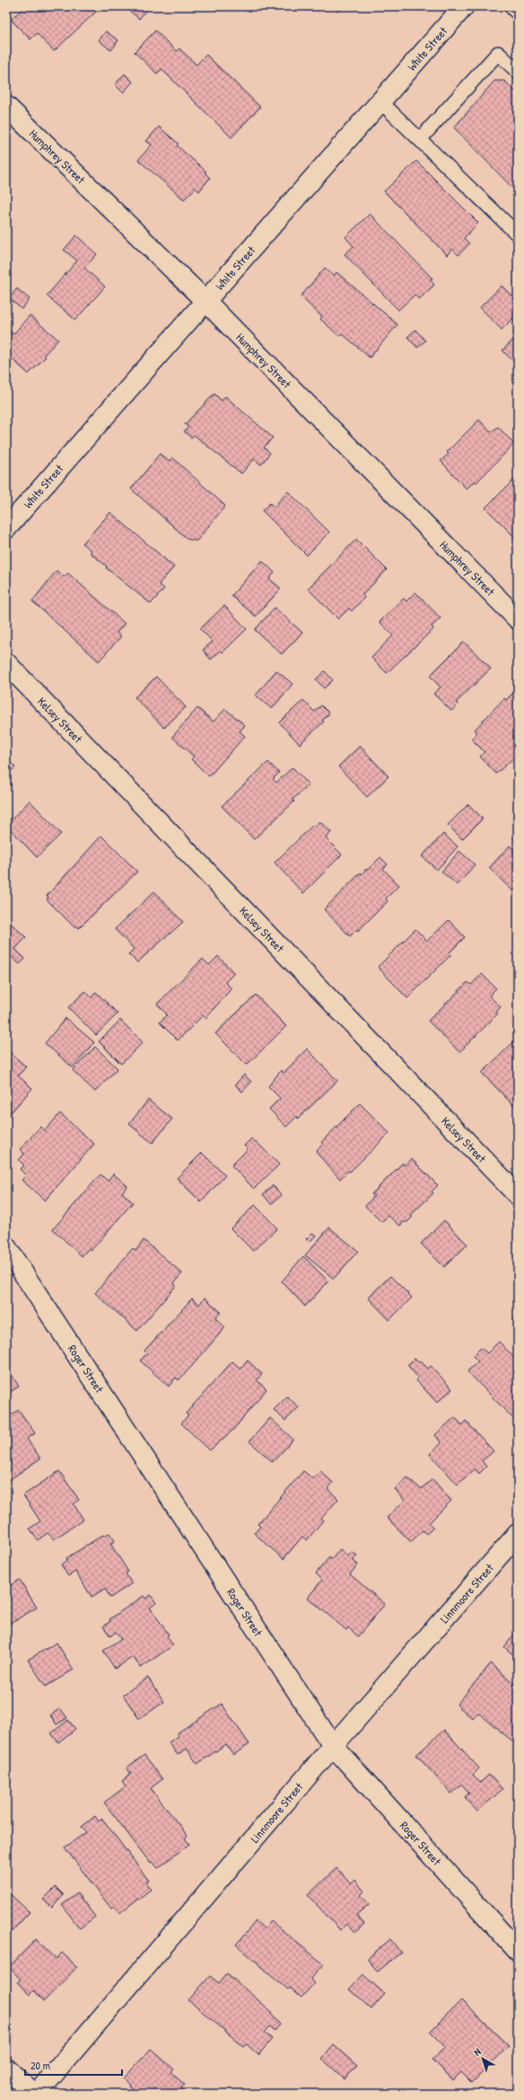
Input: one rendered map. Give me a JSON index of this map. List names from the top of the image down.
{
  "streets": {
    "street": [
      "White Street",
      "Humphrey Street",
      "Kelsey Street",
      "Roger Street",
      "Linnmoore Street"
    ]
  },
  "crossings": [
    ["White Street", "Humphrey Street"],
    ["Roger Street", "Linnmoore Street"]
  ],
  "scale_bar": "20 m",
  "north": "top left"
}
